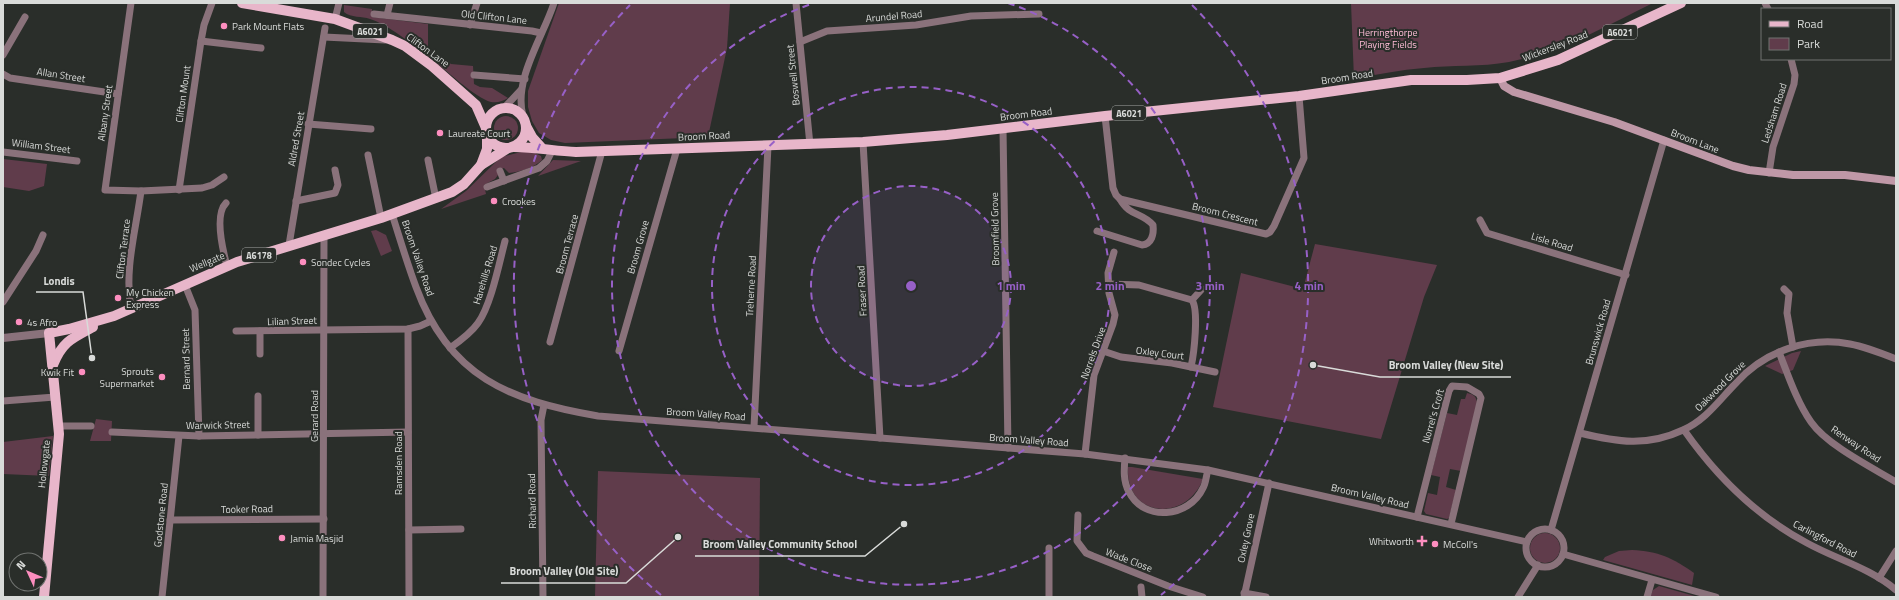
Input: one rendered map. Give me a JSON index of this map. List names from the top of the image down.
{
  "streets": {
    "main road": [
      "A6021",
      "Wickersley Road",
      "Clifton Lane",
      "Broom Road",
      "Broom Lane",
      "A6178",
      "Wellgate",
      "Hollowgate"
    ],
    "street": [
      "Arundel Road",
      "Old Clifton Lane",
      "Allan Street",
      "Boswell Street",
      "Clifton Mount",
      "Albany Street",
      "Ledsham Road",
      "Aldred Street",
      "William Street",
      "Broom Crescent",
      "Broomfield Grove",
      "Lisle Road",
      "Broom Terrace",
      "Broom Grove",
      "Clifton Terrace",
      "Broom Valley Road",
      "Harehills Road",
      "Treherne Road",
      "Fraser Road",
      "Lilian Street",
      "Brunswick Road",
      "Norrels Drive",
      "Oxley Court",
      "Bernard Street",
      "Oakwood Grove",
      "Gerard Road",
      "Norrel's Croft",
      "Warwick Street",
      "Renway Road",
      "Ramsden Road",
      "Richard Road",
      "Tooker Road",
      "Godstone Road",
      "Oxley Grove",
      "Carlingford Road",
      "Wade Close"
    ]
  },
  "crossings": [
    ["Arundel Road", "Boswell Street"],
    ["A6021", "Clifton Lane"],
    ["A6021", "Broom Road"],
    ["A6021", "Wellgate"],
    ["Wickersley Road", "Broom Road"],
    ["Wickersley Road", "Broom Lane"],
    ["Clifton Lane", "Broom Road"],
    ["Clifton Lane", "Wellgate"],
    ["Allan Street", "Albany Street"],
    ["Boswell Street", "Broom Road"],
    ["Broom Road", "Broom Lane"],
    ["Broom Road", "Broom Crescent"],
    ["Broom Road", "Broomfield Grove"],
    ["Broom Road", "Broom Terrace"],
    ["Broom Road", "Broom Grove"],
    ["Broom Road", "Wellgate"],
    ["Broom Road", "Treherne Road"],
    ["Broom Road", "Fraser Road"],
    ["Albany Street", "Clifton Terrace"],
    ["Ledsham Road", "Broom Lane"],
    ["Aldred Street", "Wellgate"],
    ["Broom Lane", "Brunswick Road"],
    ["Broomfield Grove", "Broom Valley Road"],
    ["Lisle Road", "Brunswick Road"],
    ["Clifton Terrace", "Wellgate"],
    ["A6178", "Wellgate"],
    ["A6178", "Hollowgate"],
    ["Broom Valley Road", "Wellgate"],
    ["Broom Valley Road", "Harehills Road"],
    ["Broom Valley Road", "Treherne Road"],
    ["Broom Valley Road", "Fraser Road"],
    ["Broom Valley Road", "Lilian Street"],
    ["Broom Valley Road", "Brunswick Road"],
    ["Broom Valley Road", "Norrels Drive"],
    ["Broom Valley Road", "Norrel's Croft"],
    ["Broom Valley Road", "Richard Road"],
    ["Broom Valley Road", "Oxley Grove"],
    ["Wellgate", "Bernard Street"],
    ["Wellgate", "Gerard Road"],
    ["Wellgate", "Hollowgate"],
    ["Lilian Street", "Gerard Road"],
    ["Lilian Street", "Ramsden Road"],
    ["Brunswick Road", "Oakwood Grove"],
    ["Norrels Drive", "Oxley Court"],
    ["Bernard Street", "Warwick Street"],
    ["Oakwood Grove", "Renway Road"],
    ["Oakwood Grove", "Carlingford Road"],
    ["Gerard Road", "Warwick Street"],
    ["Gerard Road", "Tooker Road"],
    ["Warwick Street", "Ramsden Road"],
    ["Warwick Street", "Godstone Road"],
    ["Tooker Road", "Godstone Road"]
  ],
  "parks": ["Herringthorpe Playing Fields"],
  "places": {
    "other": [
      "Park Mount Flats",
      "Laureate Court",
      "Crookes",
      "Sondec Cycles",
      "My Chicken Express",
      "4s Afro",
      "Londis",
      "Broom Valley (New Site)",
      "Kwik Fit",
      "Sprouts Supermarket",
      "Broom Valley Community School",
      "Broom Valley (Old Site)",
      "Jamia Masjid",
      "McColl's"
    ],
    "health": ["Whitworth"]
  },
  "legend": ["Road", "Park"],
  "north": "top left",
  "rings": [
    "1 min",
    "2 min",
    "3 min",
    "4 min"
  ]
}
